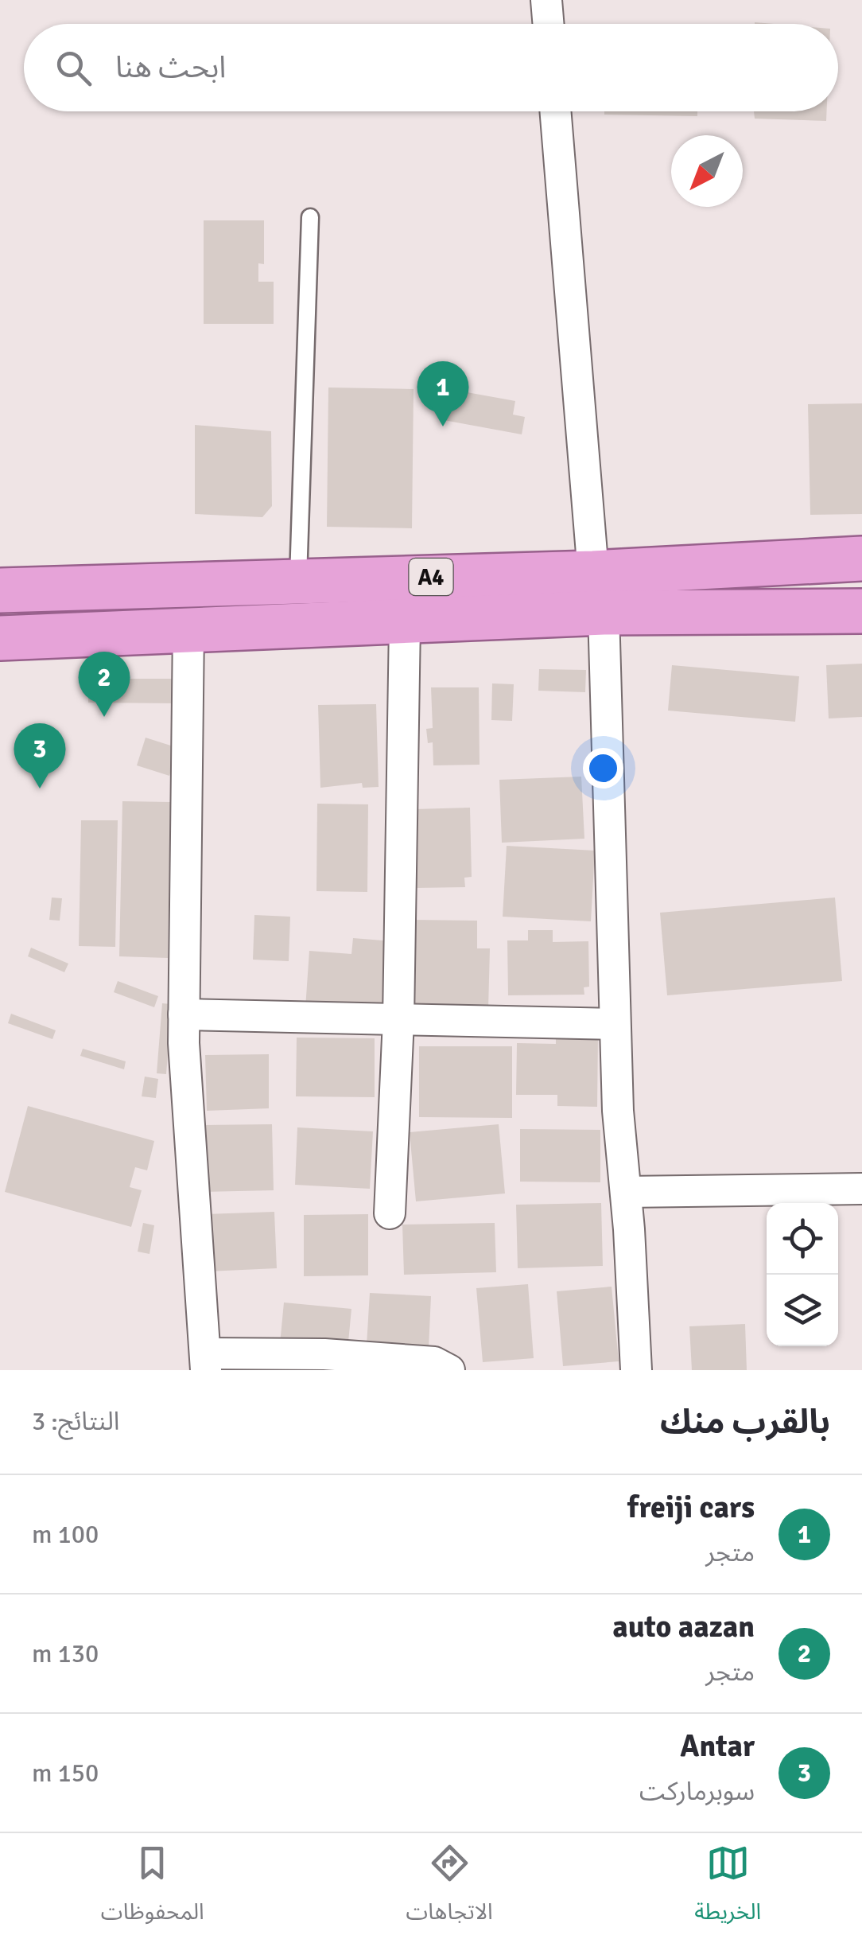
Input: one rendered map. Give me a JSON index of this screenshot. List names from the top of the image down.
{
  "streets": {
    "highway": ["A4"]
  },
  "north": "bottom left",
  "page": {
    "search": "ابحث هنا",
    "pins": ["1", "2", "3"],
    "heading": ["بالقرب منك", "النتائج: 3"],
    "list": [
      {
        "mark": "1",
        "name": "freiji cars",
        "note": "متجر",
        "value": "100 m"
      },
      {
        "mark": "2",
        "name": "auto aazan",
        "note": "متجر",
        "value": "130 m"
      },
      {
        "mark": "3",
        "name": "Antar",
        "note": "سوبرماركت",
        "value": "150 m"
      }
    ],
    "nav": ["الخريطة", "الاتجاهات", "المحفوظات"]
  }
}
